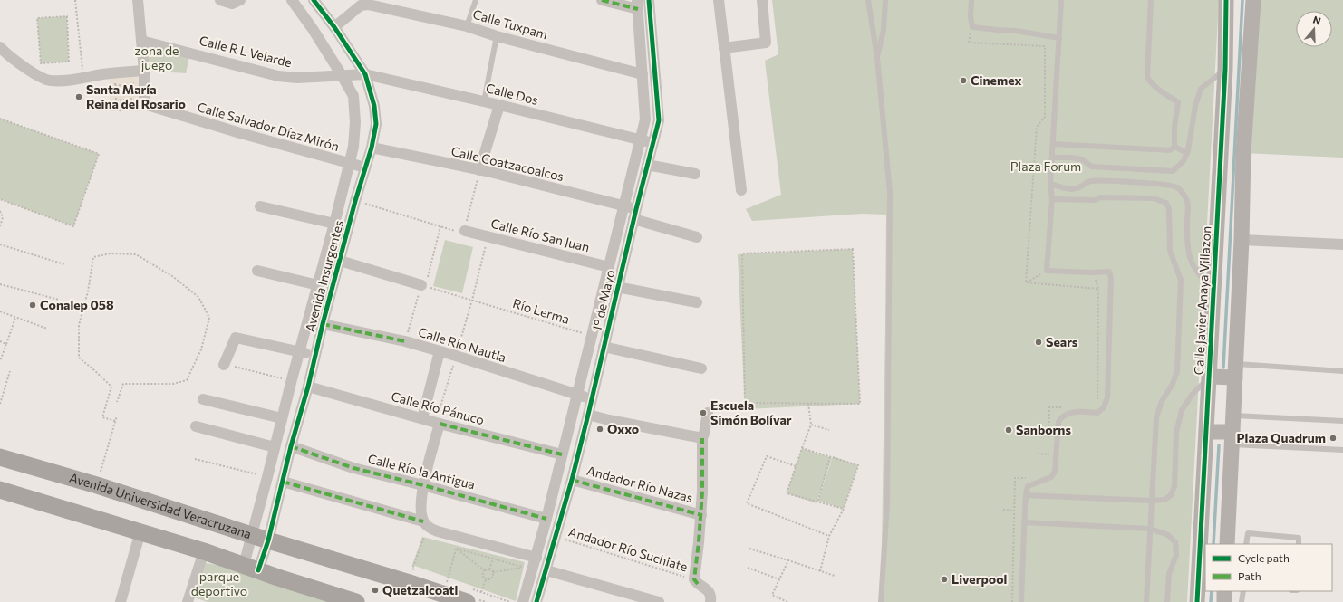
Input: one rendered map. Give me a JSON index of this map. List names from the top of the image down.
{
  "streets": {
    "main road": ["Avenida Universidad Veracruzana"],
    "street": [
      "Calle Tuxpam",
      "Calle R L Velarde",
      "Calle Dos",
      "Calle Salvador Díaz Mirón",
      "Calle Coatzacoalcos",
      "Calle Río San Juan",
      "Avenida Insurgentes",
      "1° de Mayo",
      "Calle Javier Anaya Villazon",
      "Calle Río Nautla",
      "Calle Río Pánuco",
      "Calle Río la Antigua",
      "Andador Río Nazas"
    ],
    "path": ["Río Lerma", "Andador Río Suchiate"]
  },
  "crossings": [
    ["Calle Tuxpam", "Avenida Insurgentes"],
    ["Calle Tuxpam", "1° de Mayo"],
    ["Calle R L Velarde", "Calle Dos"],
    ["Calle R L Velarde", "Avenida Insurgentes"],
    ["Calle Dos", "Avenida Insurgentes"],
    ["Calle Dos", "1° de Mayo"],
    ["Calle Salvador Díaz Mirón", "Avenida Insurgentes"],
    ["Calle Coatzacoalcos", "Avenida Insurgentes"],
    ["Calle Coatzacoalcos", "1° de Mayo"],
    ["Calle Río San Juan", "1° de Mayo"],
    ["Avenida Insurgentes", "Calle Río Nautla"],
    ["Avenida Insurgentes", "Calle Río Pánuco"],
    ["Avenida Insurgentes", "Calle Río la Antigua"],
    ["Avenida Insurgentes", "Avenida Universidad Veracruzana"],
    ["1° de Mayo", "Río Lerma"],
    ["1° de Mayo", "Calle Río Nautla"],
    ["1° de Mayo", "Calle Río Pánuco"],
    ["1° de Mayo", "Calle Río la Antigua"],
    ["1° de Mayo", "Andador Río Nazas"],
    ["1° de Mayo", "Andador Río Suchiate"]
  ],
  "parks": ["zona de juego", "Plaza Forum", "parque deportivo"],
  "places": [
    "Cinemex",
    "Santa María Reina del Rosario",
    "Conalep 058",
    "Sears",
    "Escuela Simón Bolívar",
    "Oxxo",
    "Sanborns",
    "Plaza Quadrum",
    "Liverpool",
    "Quetzalcoatl"
  ],
  "legend": ["Cycle path", "Path"],
  "north": "top"
}
